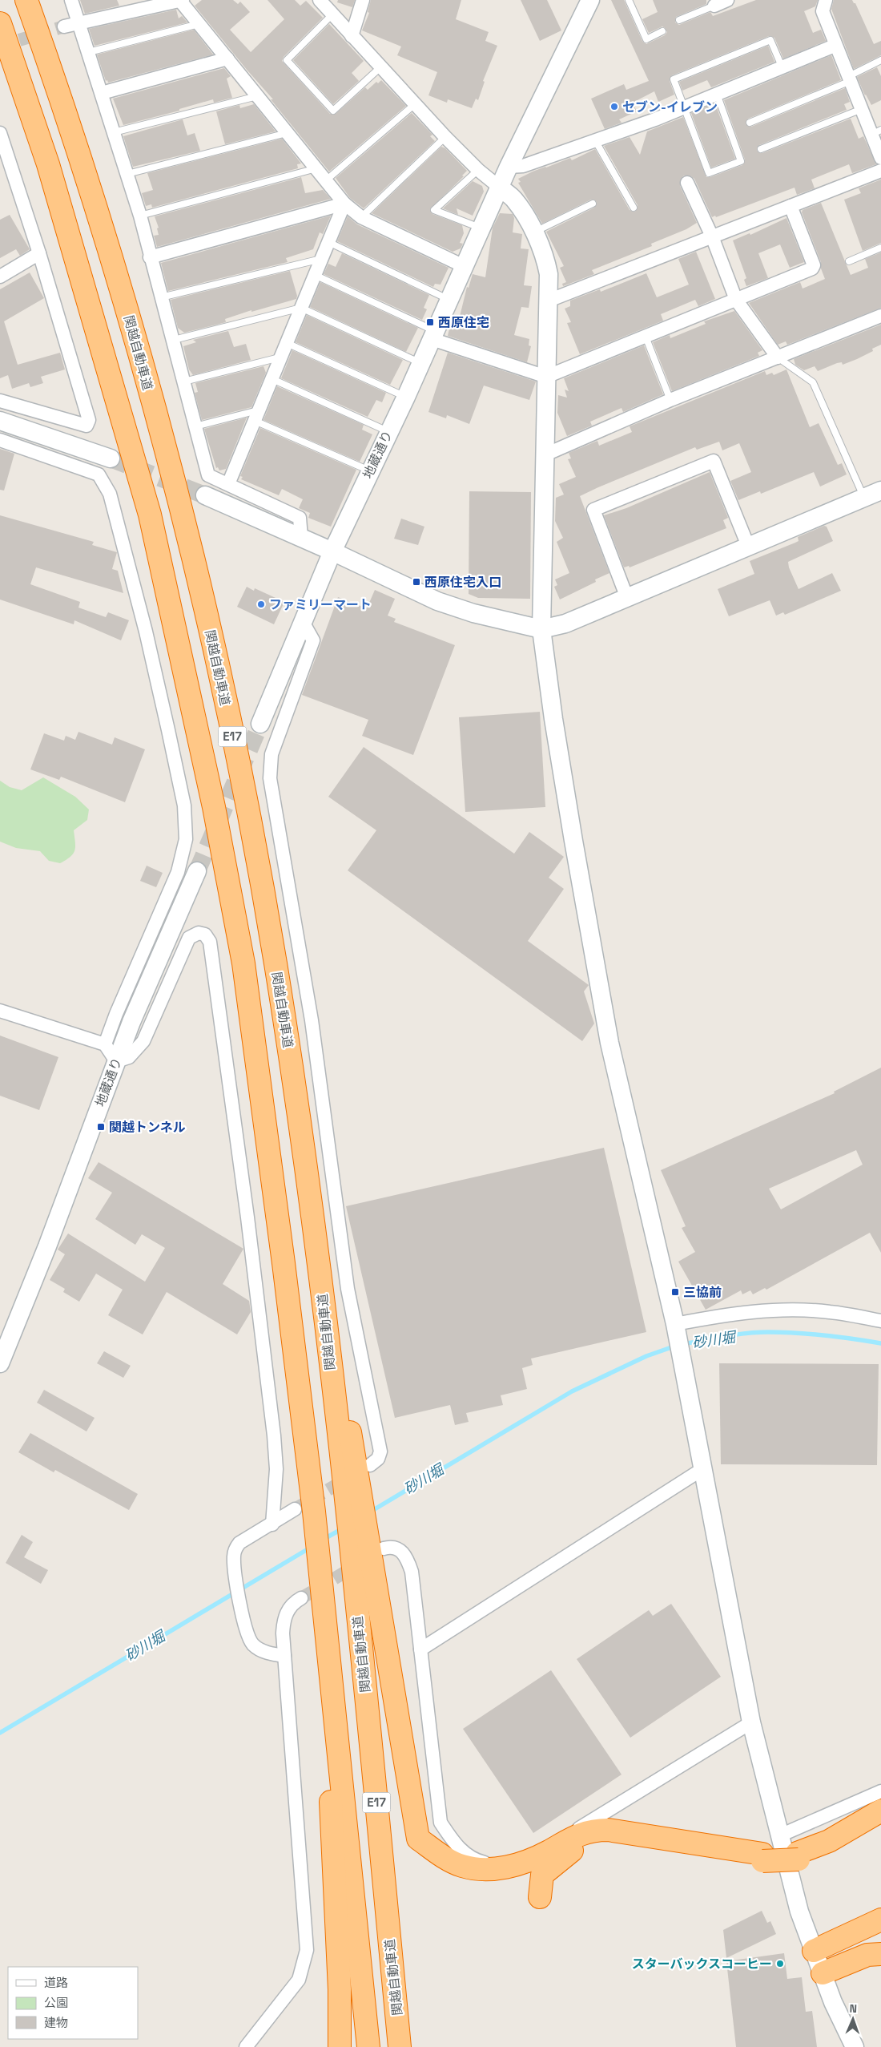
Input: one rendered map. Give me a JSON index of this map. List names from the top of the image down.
{
  "streets": {
    "highway": ["関越自動車道", "E17"],
    "street": ["地蔵通り"]
  },
  "water": ["砂川堀"],
  "places": {
    "other": ["セブン-イレブン", "ファミリーマート", "スターバックスコーヒー"],
    "transit": [
      "西原住宅",
      "西原住宅入口",
      "関越トンネル",
      "三協前"
    ]
  },
  "legend": ["道路", "公園", "建物"],
  "north": "top"
}
